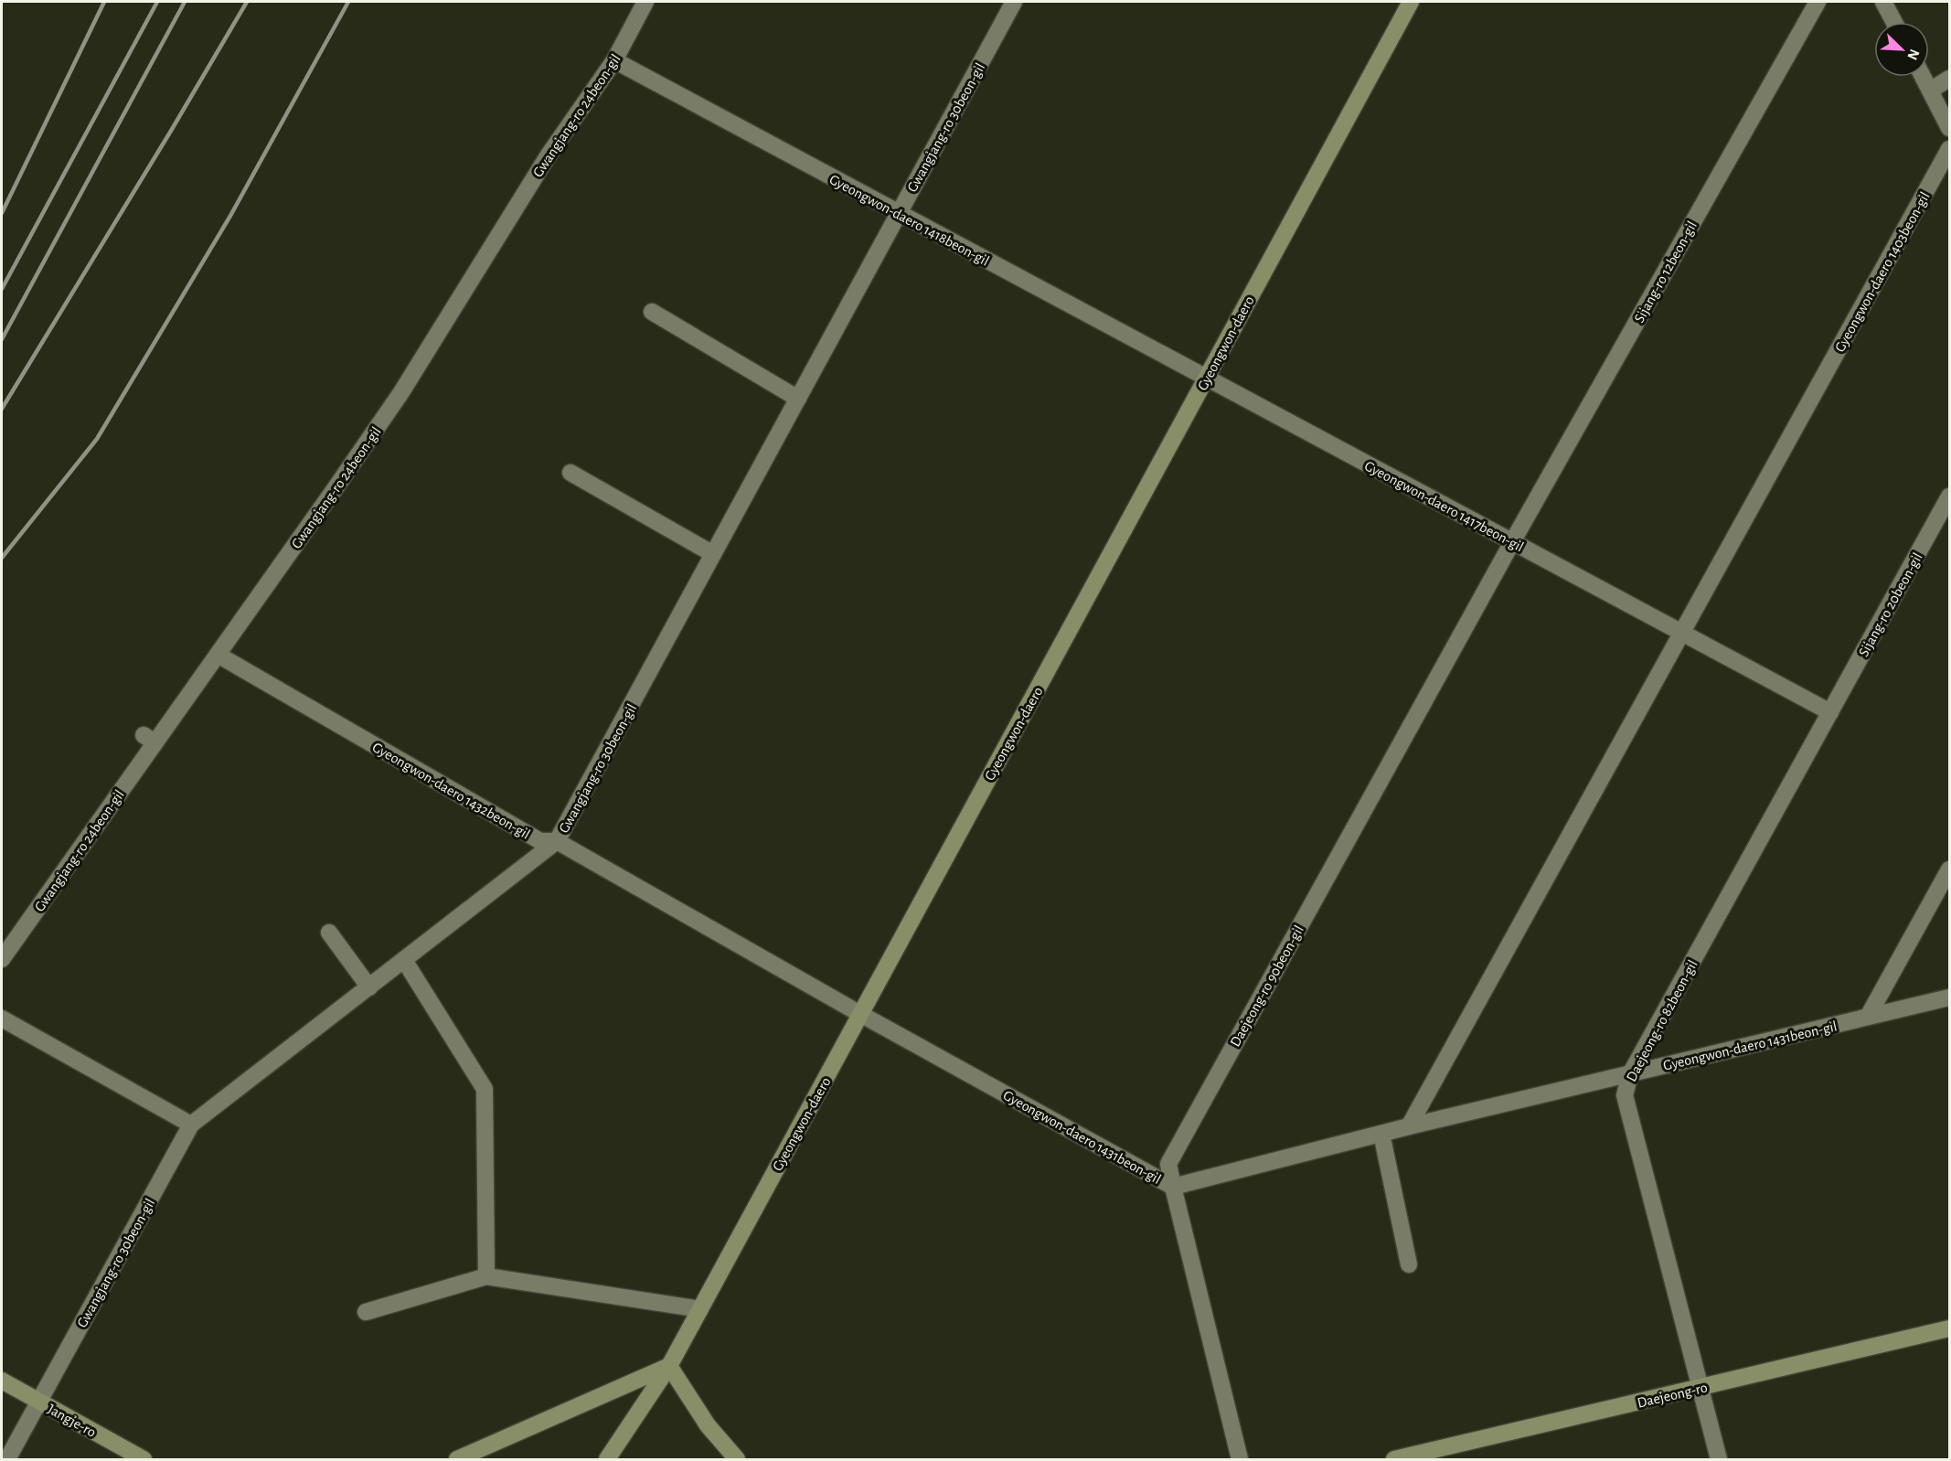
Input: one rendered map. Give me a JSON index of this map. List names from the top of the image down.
{
  "streets": {
    "street": ["Gyeongwon-daero", "Daejeong-ro", "Jangje-ro"],
    "lane": [
      "Gwangjang-ro 24beon-gil",
      "Gwangjang-ro 30beon-gil",
      "Gyeongwon-daero 1418beon-gil",
      "Sijang-ro 12beon-gil",
      "Gyeongwon-daero 1403beon-gil",
      "Gyeongwon-daero 1417beon-gil",
      "Sijang-ro 20beon-gil",
      "Gyeongwon-daero 1432beon-gil",
      "Daejeong-ro 90beon-gil",
      "Daejeong-ro 82beon-gil",
      "Gyeongwon-daero 1431beon-gil"
    ]
  },
  "crossings": [
    ["Gwangjang-ro 24beon-gil", "Gyeongwon-daero 1418beon-gil"],
    ["Gwangjang-ro 24beon-gil", "Gyeongwon-daero 1432beon-gil"],
    ["Gwangjang-ro 30beon-gil", "Gyeongwon-daero 1418beon-gil"],
    ["Gwangjang-ro 30beon-gil", "Gyeongwon-daero 1432beon-gil"],
    ["Gwangjang-ro 30beon-gil", "Jangje-ro"],
    ["Gyeongwon-daero 1418beon-gil", "Gyeongwon-daero"],
    ["Gyeongwon-daero 1418beon-gil", "Gyeongwon-daero 1417beon-gil"],
    ["Sijang-ro 12beon-gil", "Gyeongwon-daero 1417beon-gil"],
    ["Sijang-ro 12beon-gil", "Daejeong-ro 90beon-gil"],
    ["Gyeongwon-daero 1403beon-gil", "Gyeongwon-daero 1417beon-gil"],
    ["Gyeongwon-daero", "Gyeongwon-daero 1417beon-gil"],
    ["Gyeongwon-daero", "Gyeongwon-daero 1432beon-gil"],
    ["Gyeongwon-daero", "Gyeongwon-daero 1431beon-gil"],
    ["Gyeongwon-daero 1417beon-gil", "Sijang-ro 20beon-gil"],
    ["Gyeongwon-daero 1417beon-gil", "Daejeong-ro 90beon-gil"],
    ["Gyeongwon-daero 1417beon-gil", "Daejeong-ro 82beon-gil"],
    ["Sijang-ro 20beon-gil", "Daejeong-ro 82beon-gil"],
    ["Gyeongwon-daero 1432beon-gil", "Gyeongwon-daero 1431beon-gil"],
    ["Daejeong-ro 90beon-gil", "Gyeongwon-daero 1431beon-gil"],
    ["Daejeong-ro 82beon-gil", "Gyeongwon-daero 1431beon-gil"],
    ["Daejeong-ro 82beon-gil", "Daejeong-ro"]
  ],
  "north": "bottom right"
}
